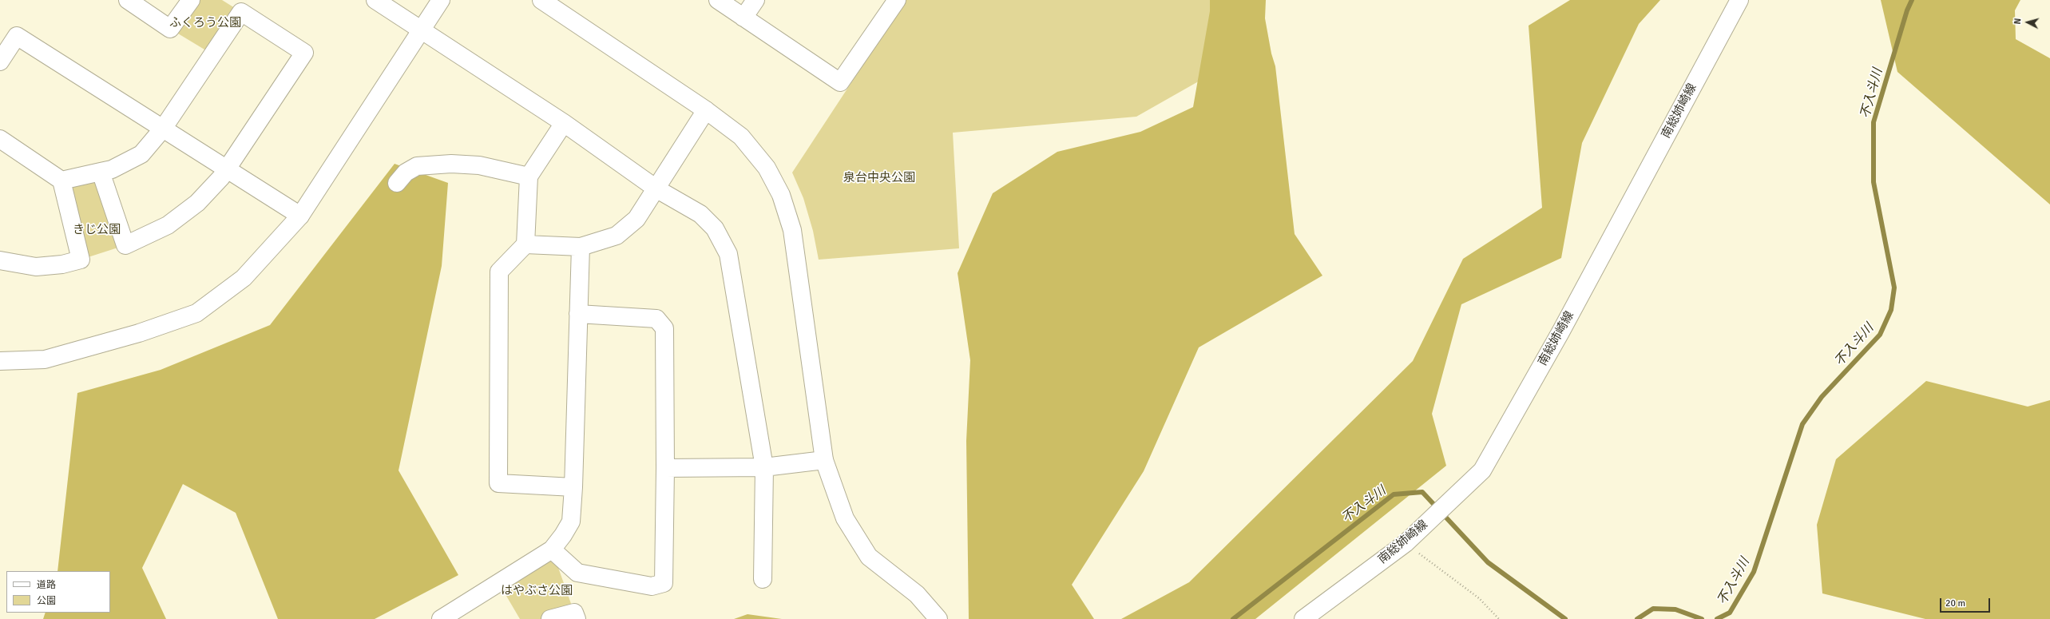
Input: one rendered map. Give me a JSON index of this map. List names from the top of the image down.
{
  "streets": {
    "street": ["南総姉崎線"]
  },
  "water": ["不入斗川"],
  "parks": [
    "ふくろう公園",
    "泉台中央公園",
    "きじ公園",
    "はやぶさ公園"
  ],
  "legend": ["道路", "公園"],
  "scale_bar": "20 m",
  "north": "left"
}
